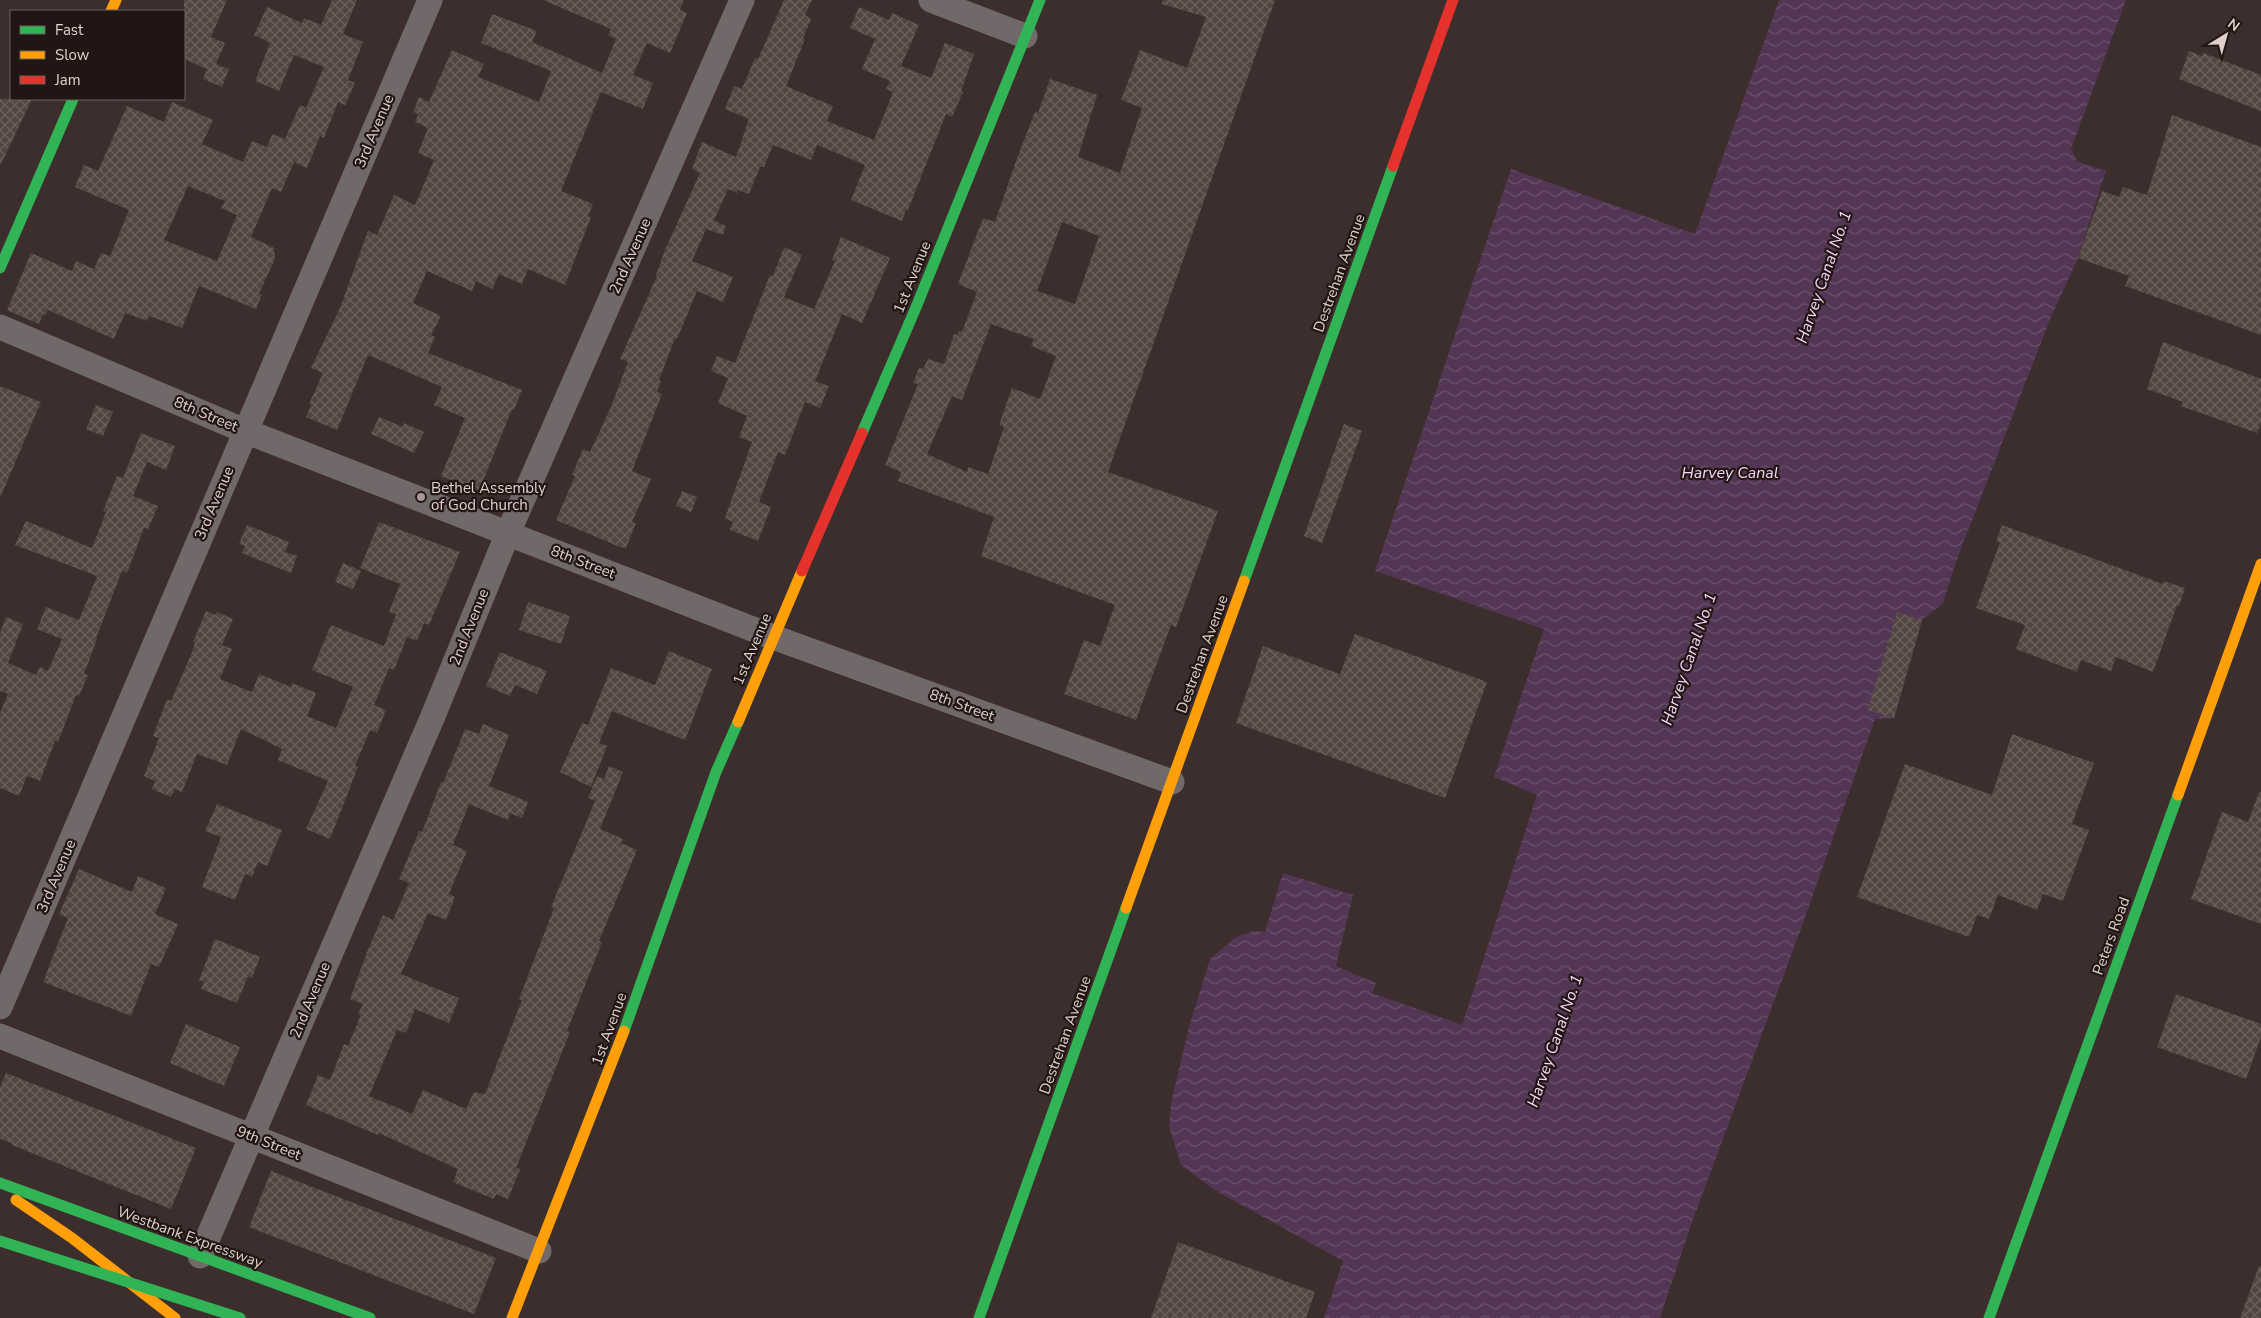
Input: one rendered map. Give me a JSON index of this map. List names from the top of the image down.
{
  "streets": {
    "main road": [
      "Destrehan Avenue",
      "1st Avenue",
      "Peters Road",
      "Westbank Expressway"
    ],
    "street": [
      "3rd Avenue",
      "2nd Avenue",
      "8th Street",
      "9th Street"
    ]
  },
  "crossings": [
    ["3rd Avenue", "8th Street"],
    ["2nd Avenue", "8th Street"],
    ["2nd Avenue", "9th Street"],
    ["2nd Avenue", "Westbank Expressway"],
    ["Destrehan Avenue", "8th Street"],
    ["1st Avenue", "8th Street"],
    ["1st Avenue", "9th Street"]
  ],
  "water": ["Harvey Canal No. 1", "Harvey Canal"],
  "places": ["Bethel Assembly of God Church"],
  "legend": ["Fast", "Slow", "Jam"],
  "north": "top right"
}
